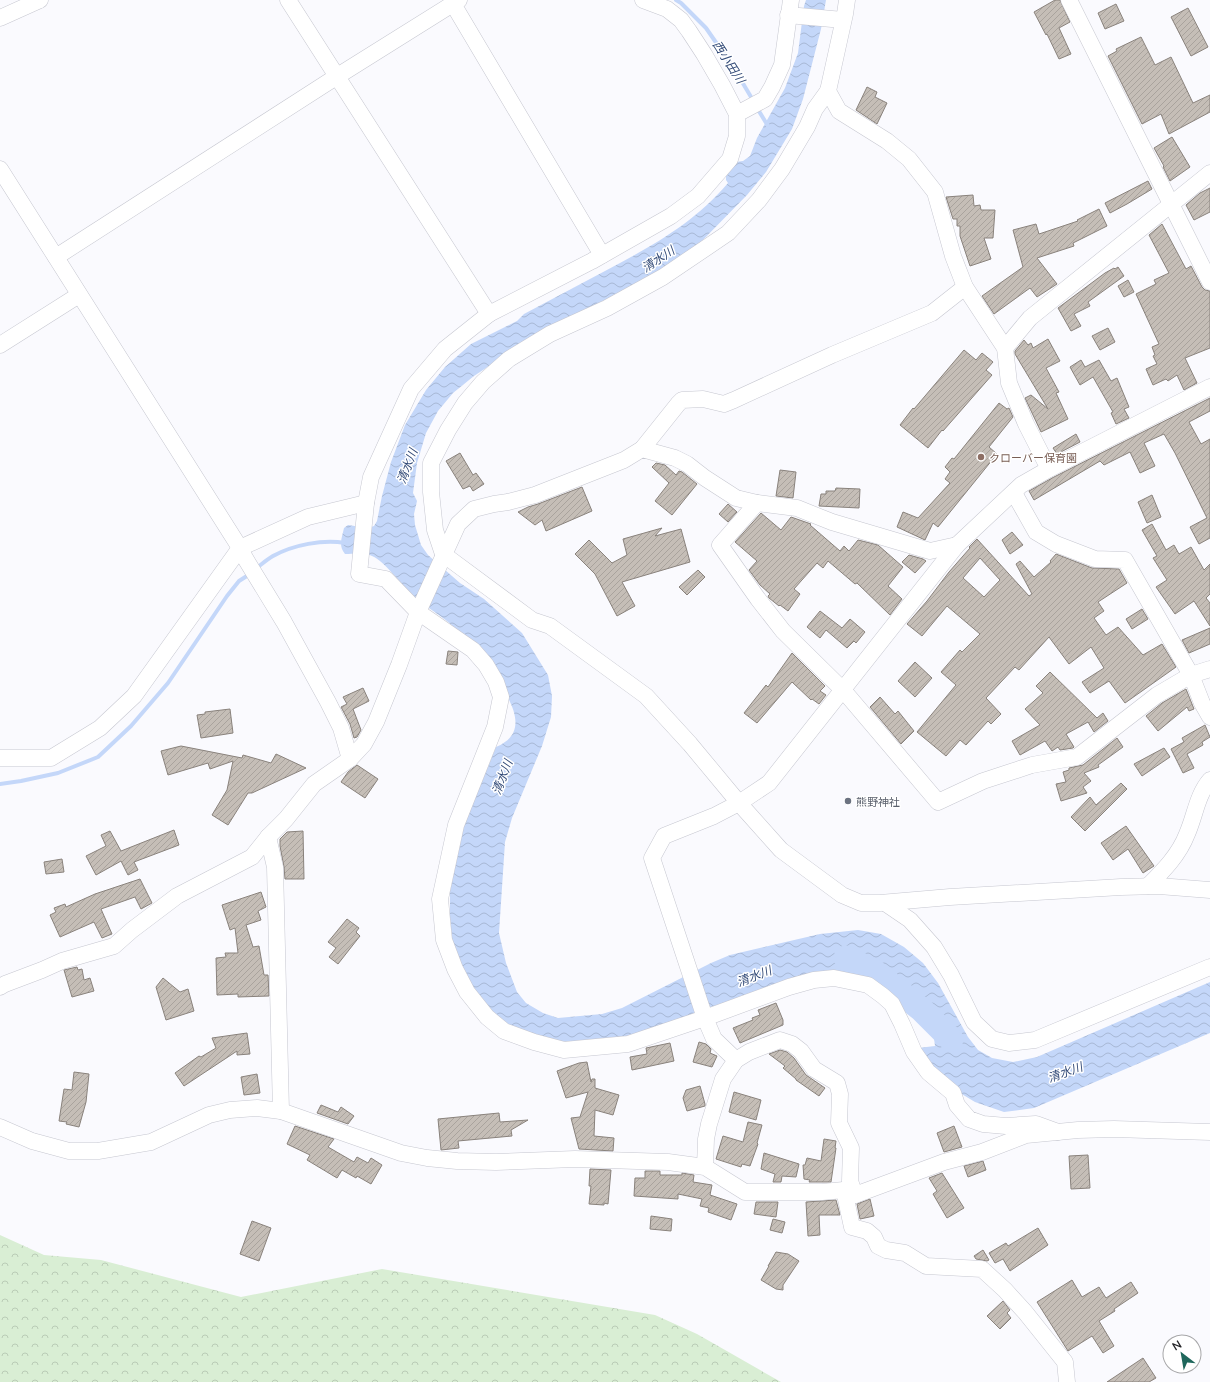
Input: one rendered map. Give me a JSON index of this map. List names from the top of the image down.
{
  "water": ["西小田川", "清水川"],
  "places": ["クローバー保育園", "熊野神社"],
  "north": "top left"
}
